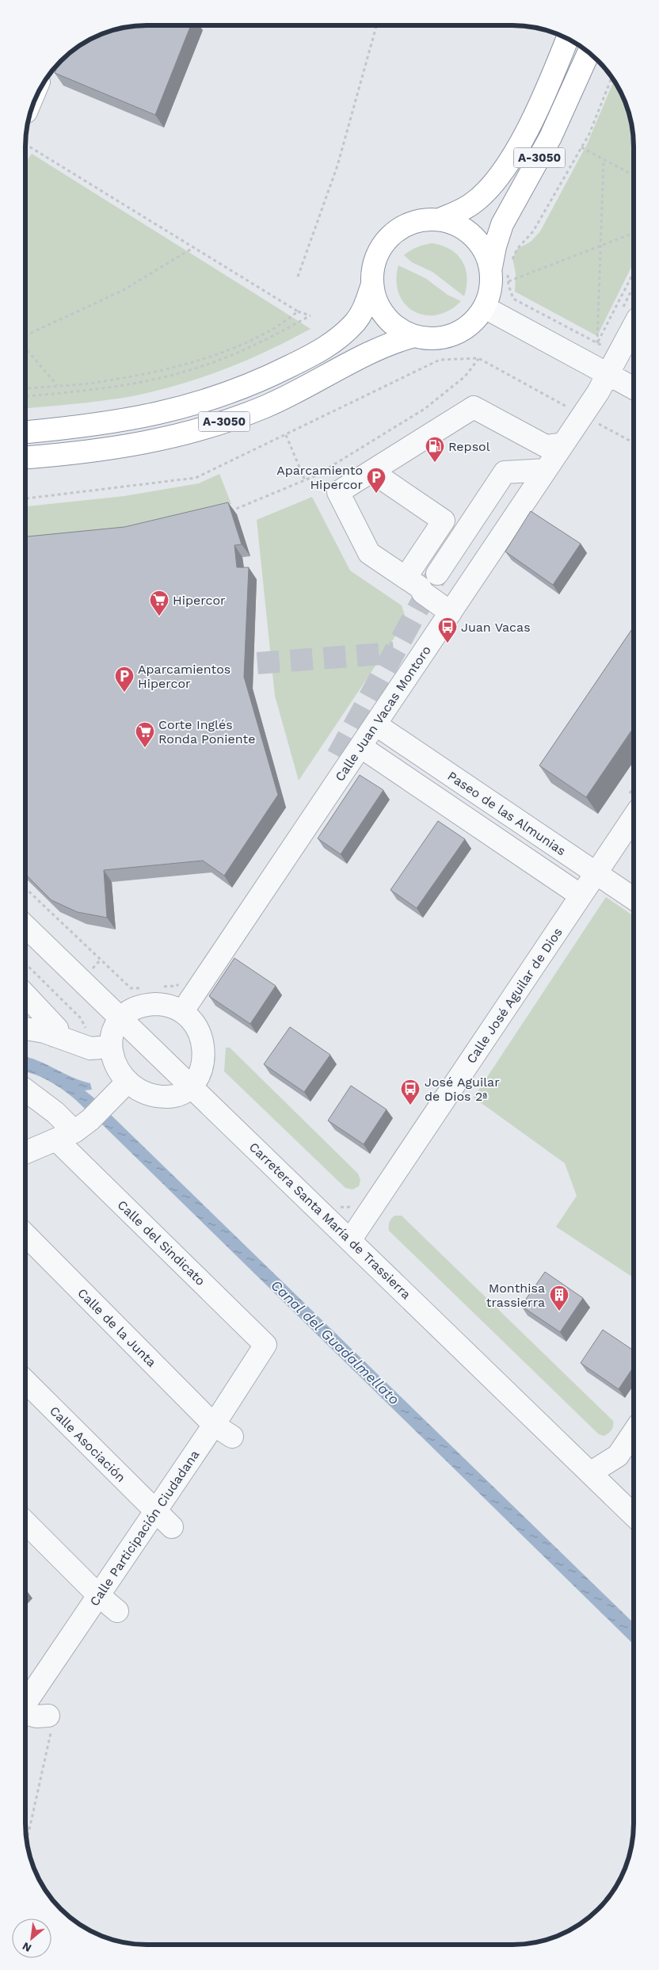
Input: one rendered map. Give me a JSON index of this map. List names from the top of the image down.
{
  "streets": {
    "main road": ["A-3050"],
    "street": [
      "Calle Juan Vacas Montoro",
      "Paseo de las Almunias",
      "Calle José Aguilar de Dios",
      "Carretera Santa María de Trassierra",
      "Calle del Sindicato",
      "Calle de la Junta",
      "Calle Asociación",
      "Calle Participación Ciudadana"
    ]
  },
  "crossings": [
    ["Calle Juan Vacas Montoro", "Paseo de las Almunias"],
    ["Paseo de las Almunias", "Calle José Aguilar de Dios"],
    ["Calle José Aguilar de Dios", "Carretera Santa María de Trassierra"],
    ["Calle del Sindicato", "Calle Participación Ciudadana"],
    ["Calle de la Junta", "Calle Participación Ciudadana"],
    ["Calle Asociación", "Calle Participación Ciudadana"]
  ],
  "water": ["Canal del Guadalmellato"],
  "places": {
    "fuel station": ["Repsol"],
    "parking": ["Aparcamiento Hipercor", "Aparcamientos Hipercor"],
    "supermarket": ["Hipercor", "Corte Inglés Ronda Poniente"],
    "bus stop": ["Juan Vacas", "José Aguilar de Dios 2ª"],
    "building": ["Monthisa trassierra"]
  },
  "north": "bottom left"
}
